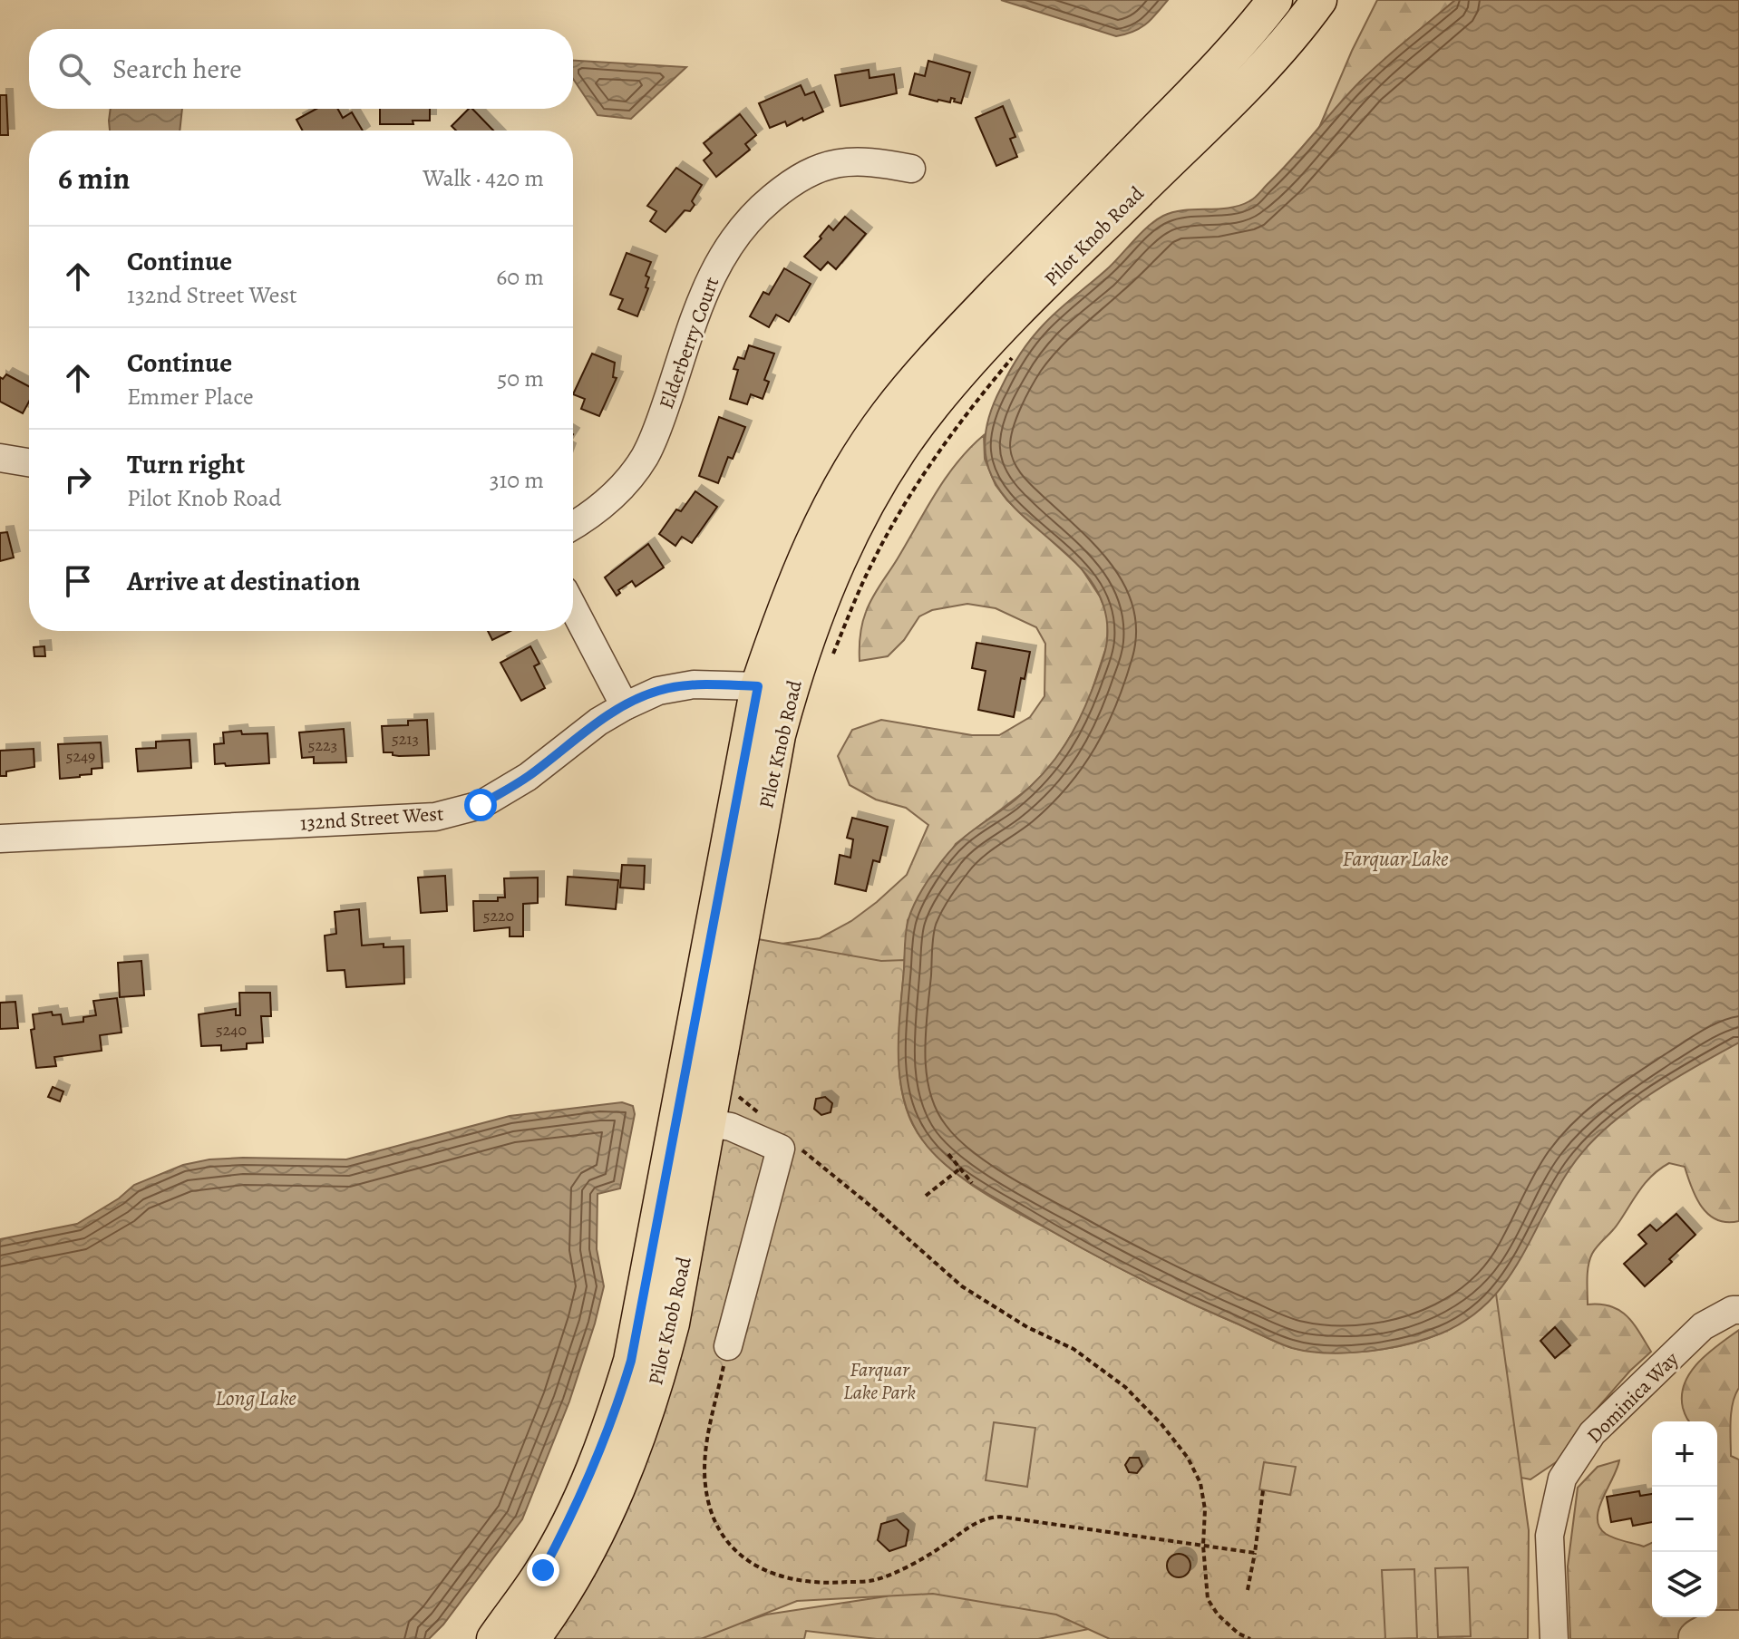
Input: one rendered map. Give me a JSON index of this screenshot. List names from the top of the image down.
{
  "streets": {
    "main road": ["Pilot Knob Road"],
    "street": ["Elderberry Court", "132nd Street West", "Dominica Way"]
  },
  "crossings": [
    ["Pilot Knob Road", "132nd Street West"]
  ],
  "water": ["Farquar Lake", "Long Lake"],
  "parks": ["Farquar Lake Park"],
  "house_numbers": [
    "5213",
    "5223",
    "5249",
    "5220",
    "5240"
  ],
  "page": {
    "search": "Search here",
    "heading": ["6 min", "Walk · 420 m"],
    "list": [
      ["Continue", "132nd Street West", "60 m"],
      ["Continue", "Emmer Place", "50 m"],
      ["Turn right", "Pilot Knob Road", "310 m"],
      "Arrive at destination"
    ],
    "map_buttons": ["+", "−"]
  }
}
